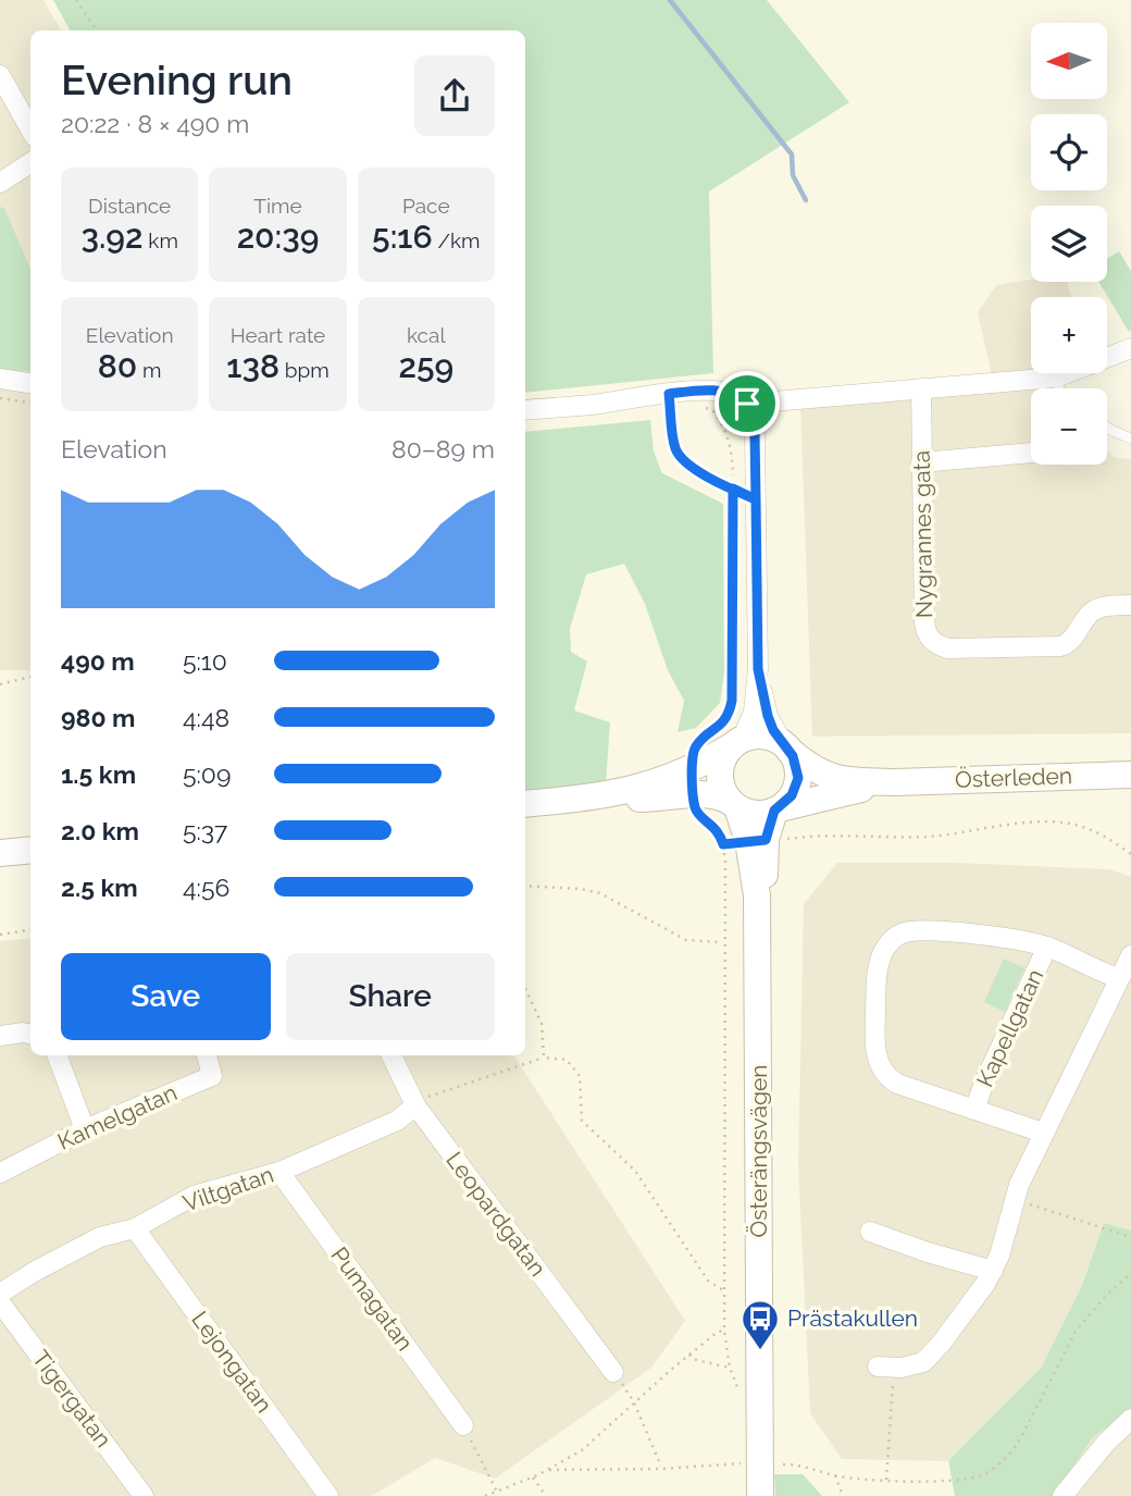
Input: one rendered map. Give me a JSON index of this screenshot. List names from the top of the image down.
{
  "streets": {
    "street": [
      "Nygrannes gata",
      "Österleden",
      "Kapellgatan",
      "Kamelgatan",
      "Österängsvägen",
      "Viltgatan",
      "Leopardgatan",
      "Pumagatan",
      "Lejongatan",
      "Tigergatan"
    ]
  },
  "crossings": [
    ["Österleden", "Österängsvägen"],
    ["Viltgatan", "Leopardgatan"],
    ["Viltgatan", "Pumagatan"],
    ["Viltgatan", "Lejongatan"]
  ],
  "places": {
    "bus stop": ["Prästakullen"]
  },
  "north": "left",
  "page": {
    "map_buttons": ["+", "−"],
    "heading": ["Evening run", "20:22 · 8 × 490 m"],
    "stats": [
      ["Distance", "3.92 km"],
      ["Time", "20:39"],
      ["Pace", "5:16 /km"],
      ["Elevation", "80 m"],
      ["Heart rate", "138 bpm"],
      ["kcal", "259"]
    ],
    "chart": ["Elevation", "80–89 m"],
    "list": [
      {
        "name": "490 m",
        "note": "5:10"
      },
      {
        "name": "980 m",
        "note": "4:48"
      },
      {
        "name": "1.5 km",
        "note": "5:09"
      },
      {
        "name": "2.0 km",
        "note": "5:37"
      },
      {
        "name": "2.5 km",
        "note": "4:56"
      }
    ],
    "buttons": ["Save", "Share"]
  }
}
